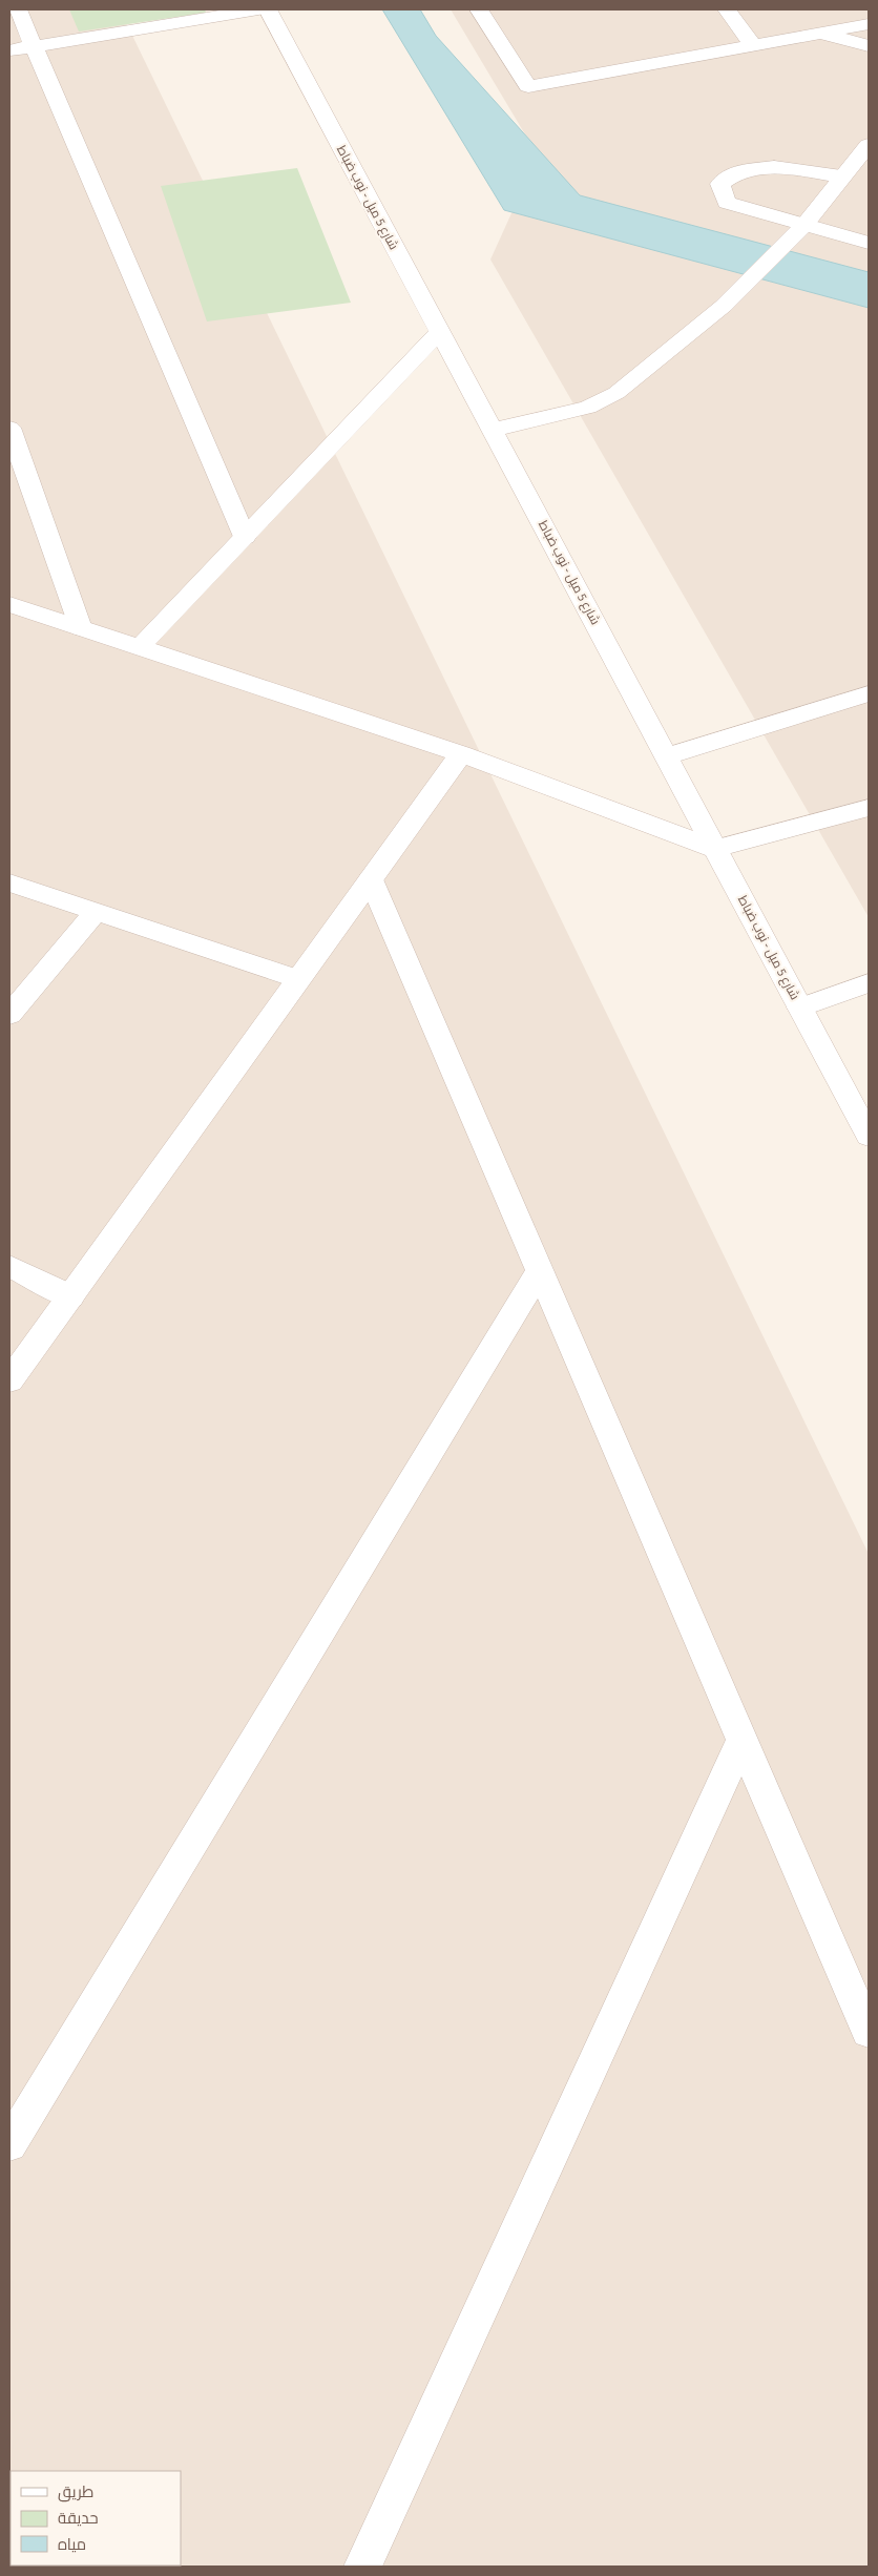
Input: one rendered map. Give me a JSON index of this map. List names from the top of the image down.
{
  "streets": {
    "street": ["شارع 5 ميل - نوب ضباط"]
  },
  "legend": ["طريق", "حديقة", "مياه"]
}
